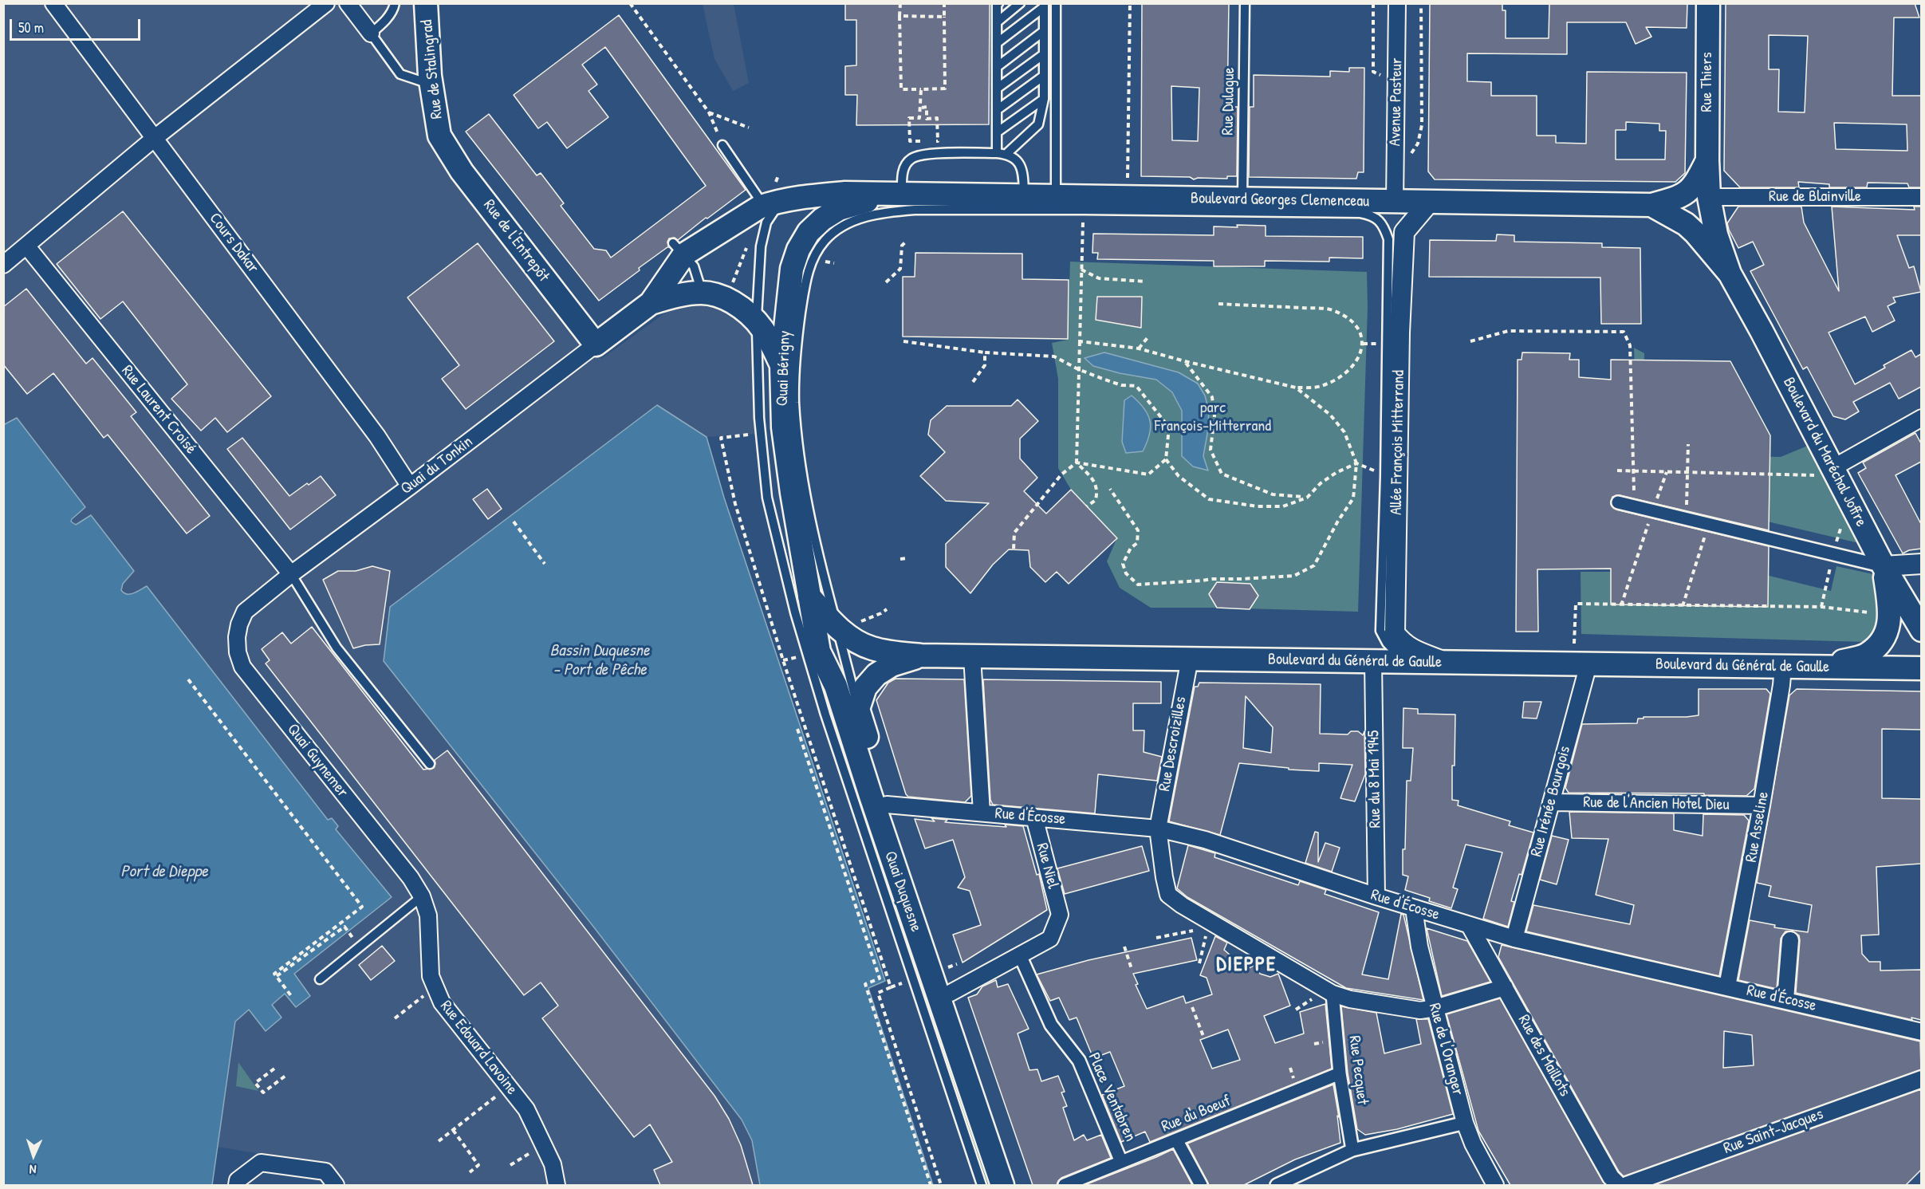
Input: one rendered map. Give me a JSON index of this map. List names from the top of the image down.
{
  "streets": {
    "main road": [
      "Rue de Stalingrad",
      "Rue Thiers",
      "Boulevard Georges Clemenceau",
      "Rue de l'Entrepôt",
      "Quai Bérigny",
      "Boulevard du Maréchal Joffre",
      "Quai du Tonkin",
      "Boulevard du Général de Gaulle",
      "Quai Duquesne"
    ],
    "street": [
      "Avenue Pasteur",
      "Rue de Blainville",
      "Cours Dakar",
      "Rue Laurent Croisé",
      "Allée François Mitterrand",
      "Rue Descroizilles",
      "Quai Guynemer",
      "Rue du 8 Mai 1945",
      "Rue Irénée Bourgois",
      "Rue de l'Ancien Hotel Dieu",
      "Rue d'Écosse",
      "Rue Asseline",
      "Rue Niel",
      "Rue Edouard Lavoine",
      "Rue de l'Oranger",
      "Rue des Maillots",
      "Rue Pecquet",
      "Place Ventabren",
      "Rue du Boeuf",
      "Rue Saint-Jacques"
    ],
    "lane": ["Rue Dulague"]
  },
  "crossings": [
    ["Rue de Stalingrad", "Rue de l'Entrepôt"],
    ["Rue Thiers", "Rue de Blainville"],
    ["Rue Thiers", "Boulevard Georges Clemenceau"],
    ["Rue Thiers", "Boulevard du Maréchal Joffre"],
    ["Rue Dulague", "Boulevard Georges Clemenceau"],
    ["Avenue Pasteur", "Boulevard Georges Clemenceau"],
    ["Rue de Blainville", "Boulevard du Maréchal Joffre"],
    ["Boulevard Georges Clemenceau", "Quai Bérigny"],
    ["Boulevard Georges Clemenceau", "Allée François Mitterrand"],
    ["Boulevard Georges Clemenceau", "Boulevard du Maréchal Joffre"],
    ["Boulevard Georges Clemenceau", "Quai du Tonkin"],
    ["Rue de l'Entrepôt", "Quai du Tonkin"],
    ["Cours Dakar", "Quai du Tonkin"],
    ["Quai Bérigny", "Quai du Tonkin"],
    ["Quai Bérigny", "Boulevard du Général de Gaulle"],
    ["Quai Bérigny", "Quai Duquesne"],
    ["Rue Laurent Croisé", "Quai du Tonkin"],
    ["Allée François Mitterrand", "Boulevard du Général de Gaulle"],
    ["Quai du Tonkin", "Quai Guynemer"],
    ["Boulevard du Général de Gaulle", "Rue Descroizilles"],
    ["Boulevard du Général de Gaulle", "Rue du 8 Mai 1945"],
    ["Boulevard du Général de Gaulle", "Rue Irénée Bourgois"],
    ["Boulevard du Général de Gaulle", "Rue Asseline"],
    ["Boulevard du Général de Gaulle", "Quai Duquesne"],
    ["Rue Descroizilles", "Rue d'Écosse"],
    ["Rue Descroizilles", "Rue de l'Oranger"],
    ["Rue Descroizilles", "Rue des Maillots"],
    ["Rue Descroizilles", "Rue Pecquet"],
    ["Quai Guynemer", "Rue Edouard Lavoine"],
    ["Rue du 8 Mai 1945", "Rue d'Écosse"],
    ["Rue Irénée Bourgois", "Rue de l'Ancien Hotel Dieu"],
    ["Rue Irénée Bourgois", "Rue d'Écosse"],
    ["Rue de l'Ancien Hotel Dieu", "Rue Asseline"],
    ["Rue d'Écosse", "Rue Asseline"],
    ["Rue d'Écosse", "Rue Niel"],
    ["Rue d'Écosse", "Quai Duquesne"],
    ["Rue d'Écosse", "Rue de l'Oranger"],
    ["Rue d'Écosse", "Rue des Maillots"],
    ["Rue Niel", "Place Ventabren"],
    ["Rue Pecquet", "Rue du Boeuf"],
    ["Place Ventabren", "Rue du Boeuf"]
  ],
  "districts": ["DIEPPE"],
  "water": ["Bassin Duquesne - Port de Pêche", "Port de Dieppe"],
  "parks": ["parc François-Mitterrand"],
  "scale_bar": "50 m",
  "north": "bottom"
}
